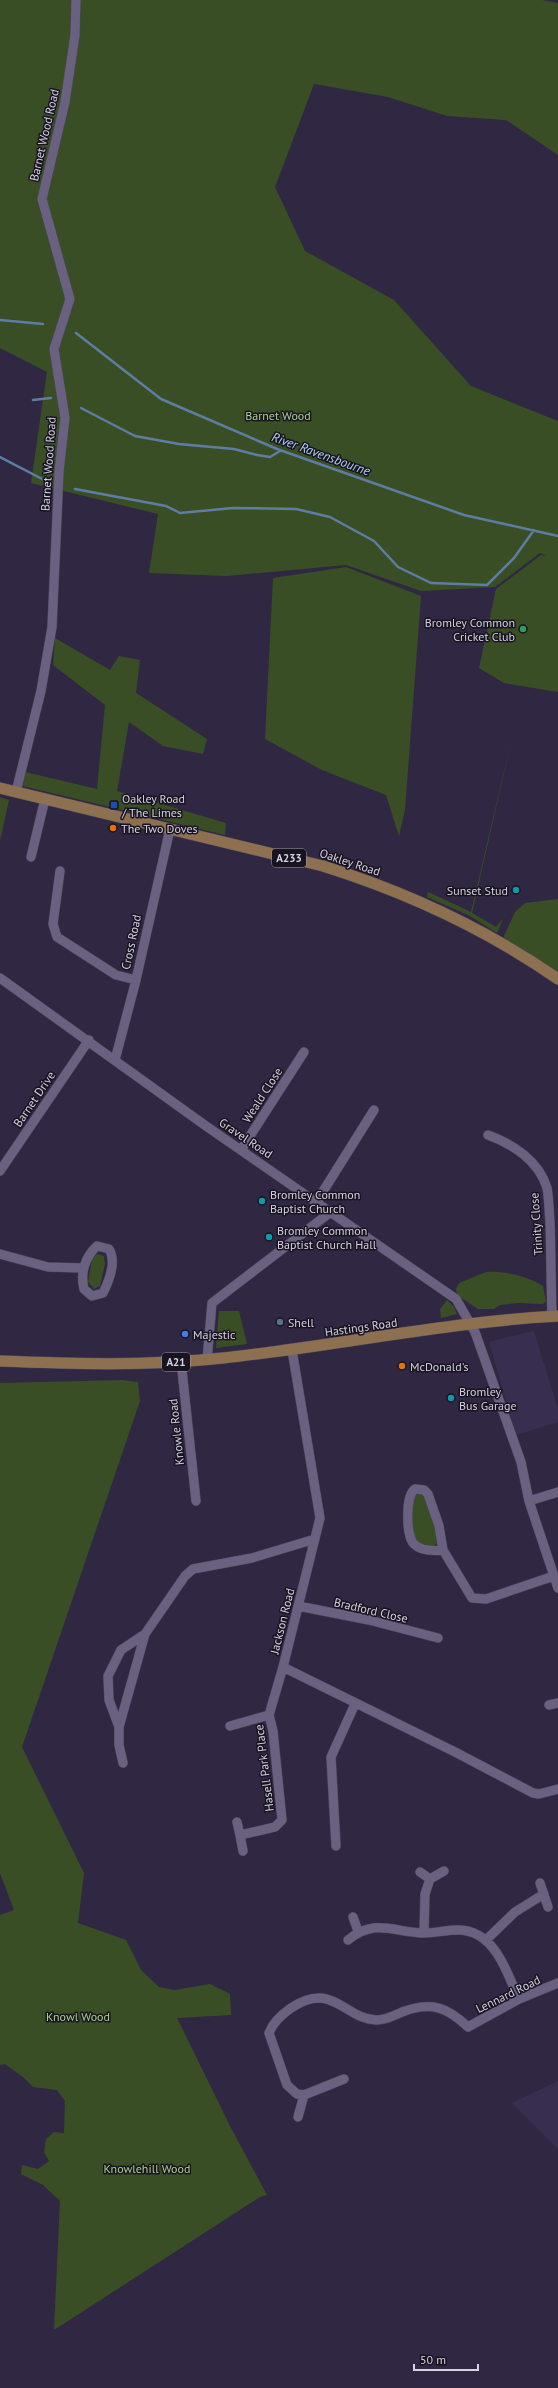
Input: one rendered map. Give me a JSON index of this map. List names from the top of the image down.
{
  "streets": {
    "main road": [
      "A233",
      "Oakley Road",
      "Hastings Road",
      "A21"
    ],
    "street": [
      "Barnet Wood Road",
      "Cross Road",
      "Weald Close",
      "Barnet Drive",
      "Gravel Road",
      "Trinity Close",
      "Knowle Road",
      "Bradford Close",
      "Jackson Road",
      "Hasell Park Place",
      "Lennard Road"
    ]
  },
  "crossings": [
    ["Barnet Wood Road", "Oakley Road"],
    ["Oakley Road", "Cross Road"],
    ["Cross Road", "Gravel Road"],
    ["Weald Close", "Gravel Road"],
    ["Barnet Drive", "Gravel Road"],
    ["Gravel Road", "Hastings Road"],
    ["Trinity Close", "Hastings Road"],
    ["Hastings Road", "Knowle Road"],
    ["Hastings Road", "Jackson Road"],
    ["Bradford Close", "Jackson Road"]
  ],
  "water": ["River Ravensbourne"],
  "parks": ["Barnet Wood", "Knowl Wood", "Knowlehill Wood"],
  "places": {
    "other": [
      "Bromley Common Cricket Club",
      "The Two Doves",
      "Sunset Stud",
      "Bromley Common Baptist Church",
      "Bromley Common Baptist Church Hall",
      "Shell",
      "Majestic",
      "McDonald's",
      "Bromley Bus Garage"
    ],
    "transit": ["Oakley Road / The Limes"]
  },
  "scale_bar": "50 m"
}
